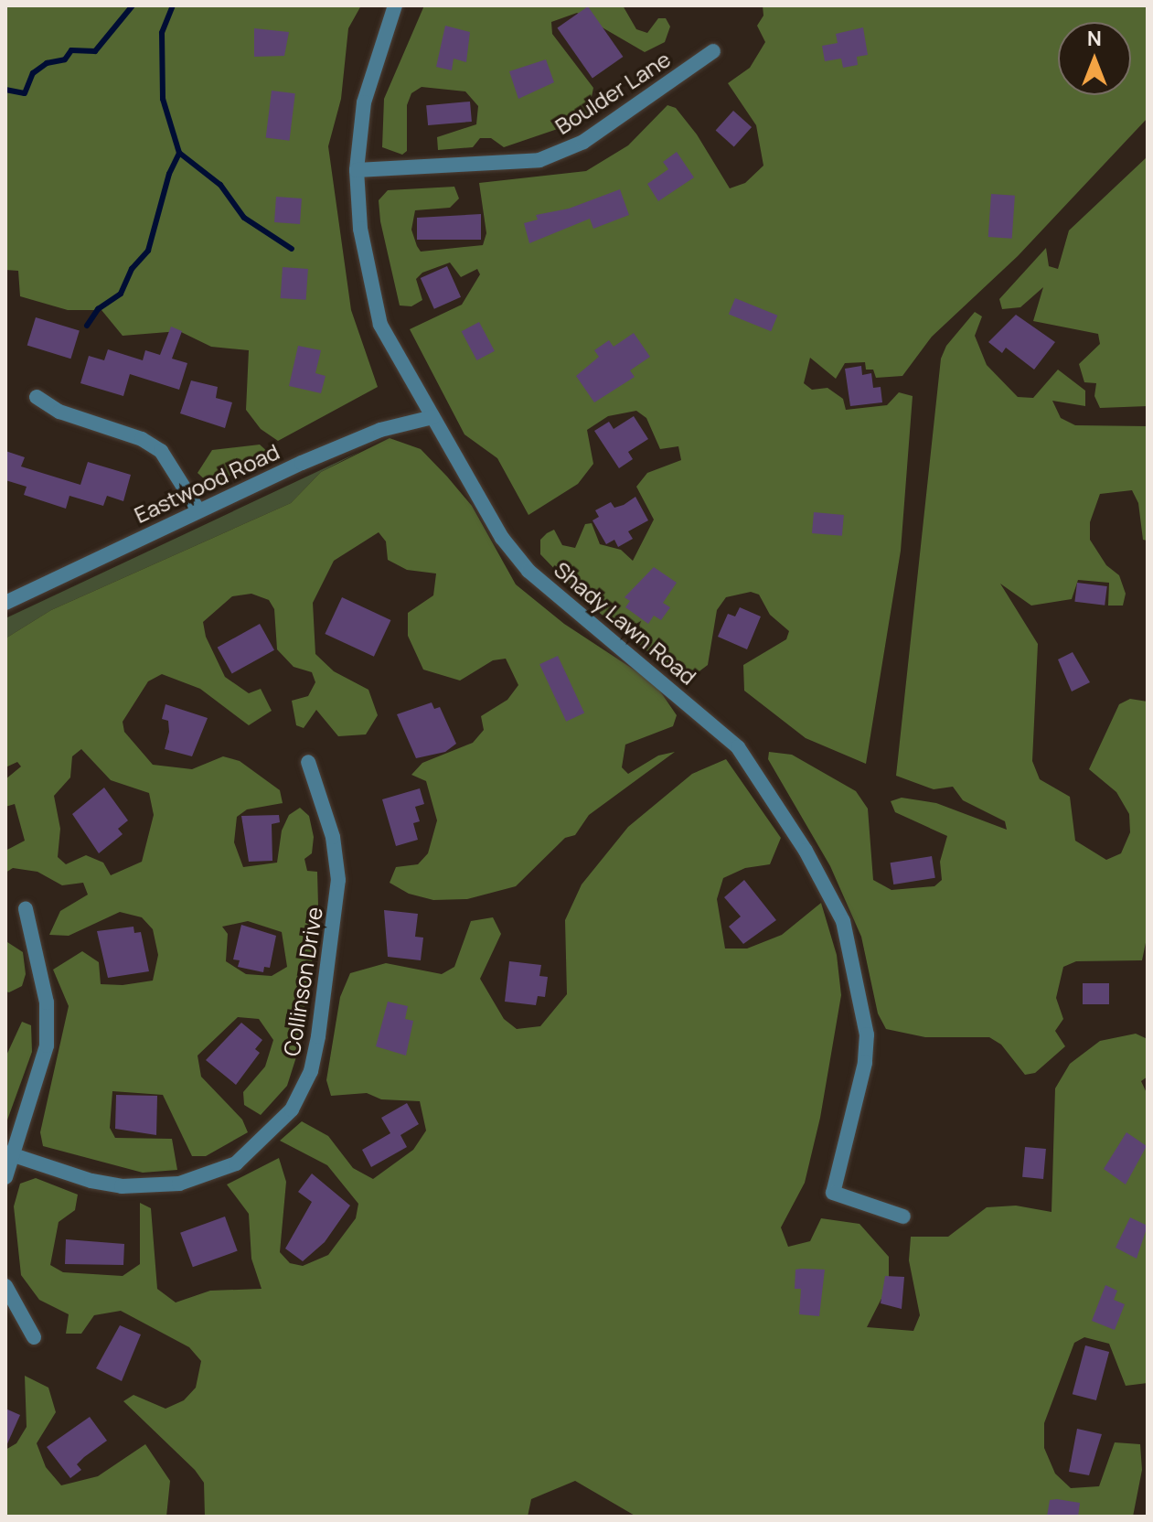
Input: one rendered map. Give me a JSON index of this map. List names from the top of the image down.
{
  "streets": {
    "street": [
      "Boulder Lane",
      "Eastwood Road",
      "Shady Lawn Road",
      "Collinson Drive"
    ]
  },
  "crossings": [
    ["Boulder Lane", "Shady Lawn Road"],
    ["Eastwood Road", "Shady Lawn Road"]
  ],
  "north": "top"
}
